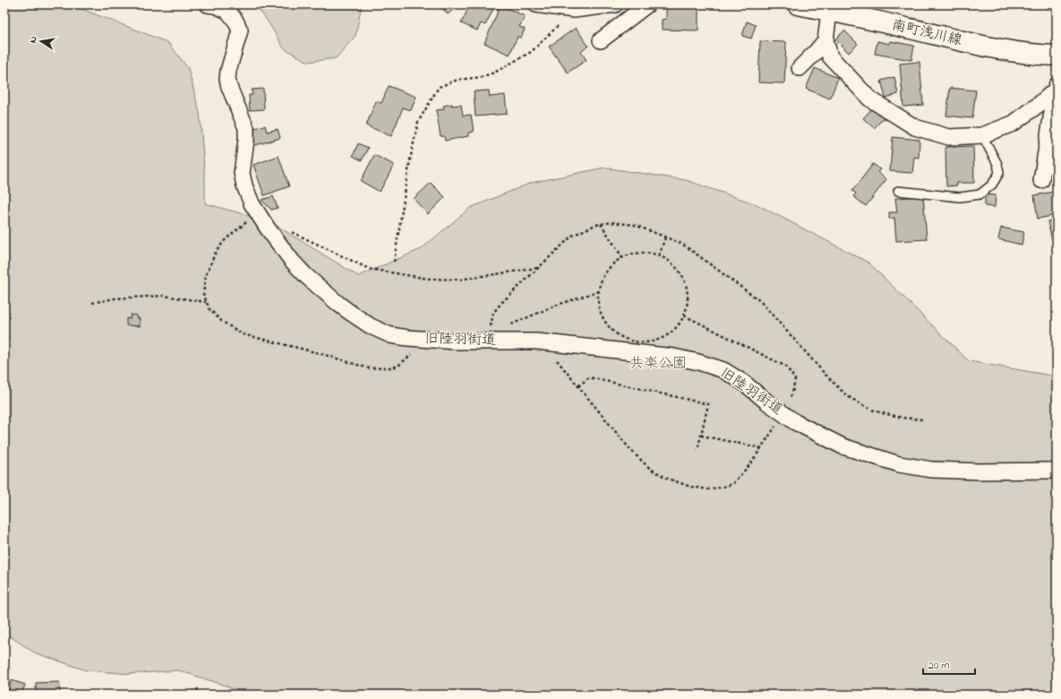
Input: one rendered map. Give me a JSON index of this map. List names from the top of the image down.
{
  "streets": {
    "street": ["南町浅川線", "旧陸羽街道"]
  },
  "parks": ["共楽公園"],
  "scale_bar": "20 m",
  "north": "left"
}
